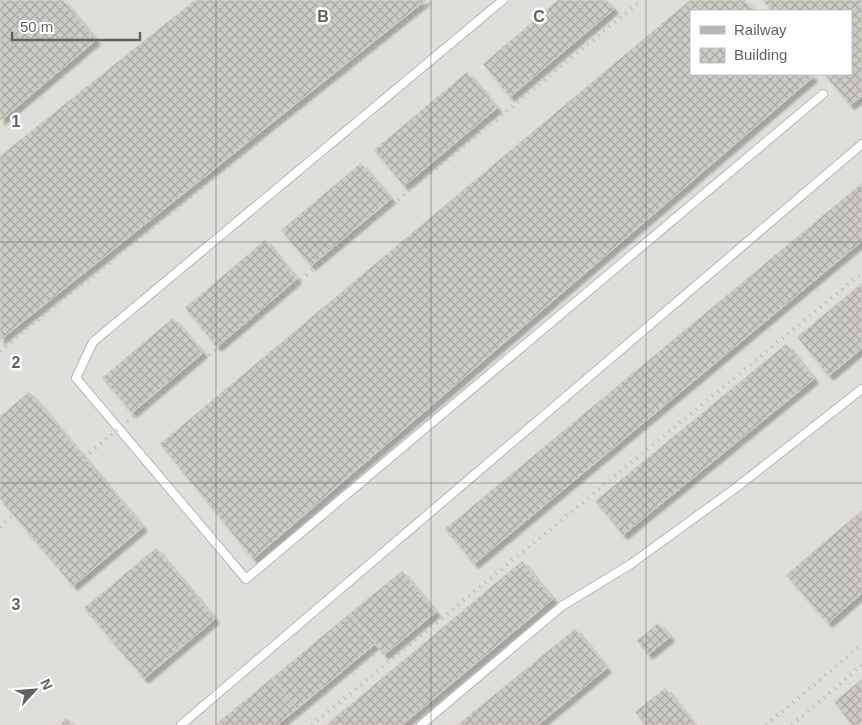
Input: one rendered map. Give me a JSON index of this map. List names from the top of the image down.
{
  "legend": ["Railway", "Building"],
  "scale_bar": "50 m",
  "north": "top right",
  "grid": {
    "columns": ["B", "C"],
    "rows": ["1", "2", "3"]
  }
}
